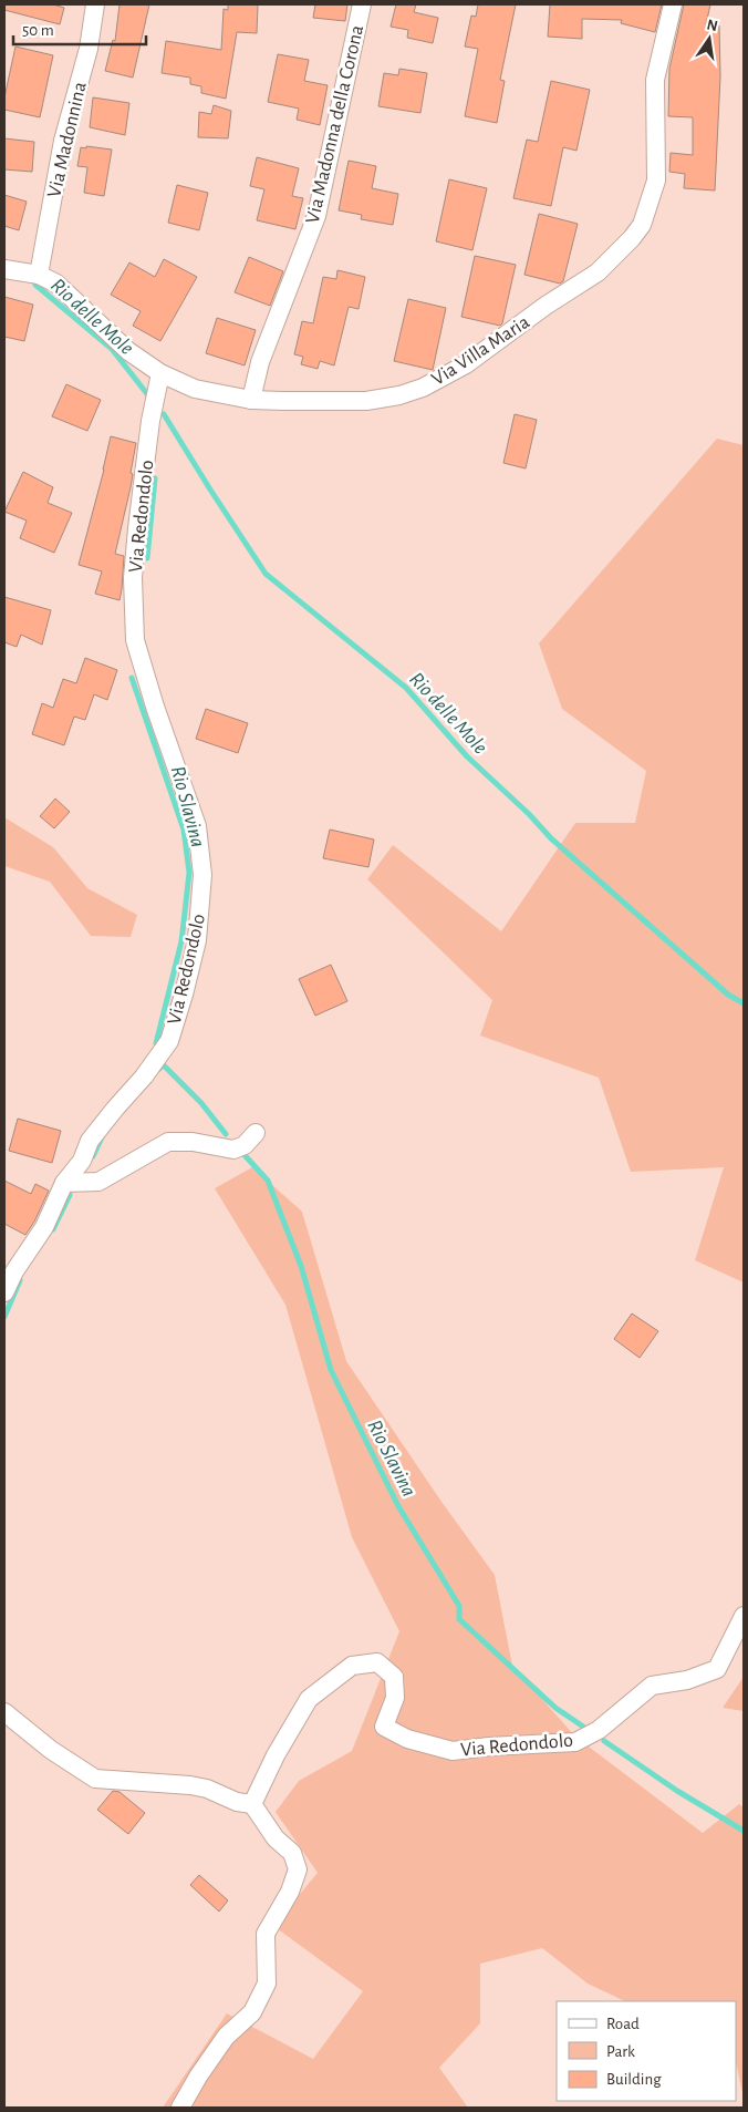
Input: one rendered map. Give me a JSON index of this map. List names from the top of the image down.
{
  "streets": {
    "street": [
      "Via Madonna della Corona",
      "Via Madonnina",
      "Via Villa Maria",
      "Via Redondolo"
    ]
  },
  "crossings": [
    ["Via Madonna della Corona", "Via Villa Maria"],
    ["Via Madonnina", "Via Villa Maria"],
    ["Via Villa Maria", "Via Redondolo"]
  ],
  "water": ["Rio delle Mole", "Rio Slavina"],
  "legend": ["Road", "Park", "Building"],
  "scale_bar": "50 m",
  "north": "top"
}
